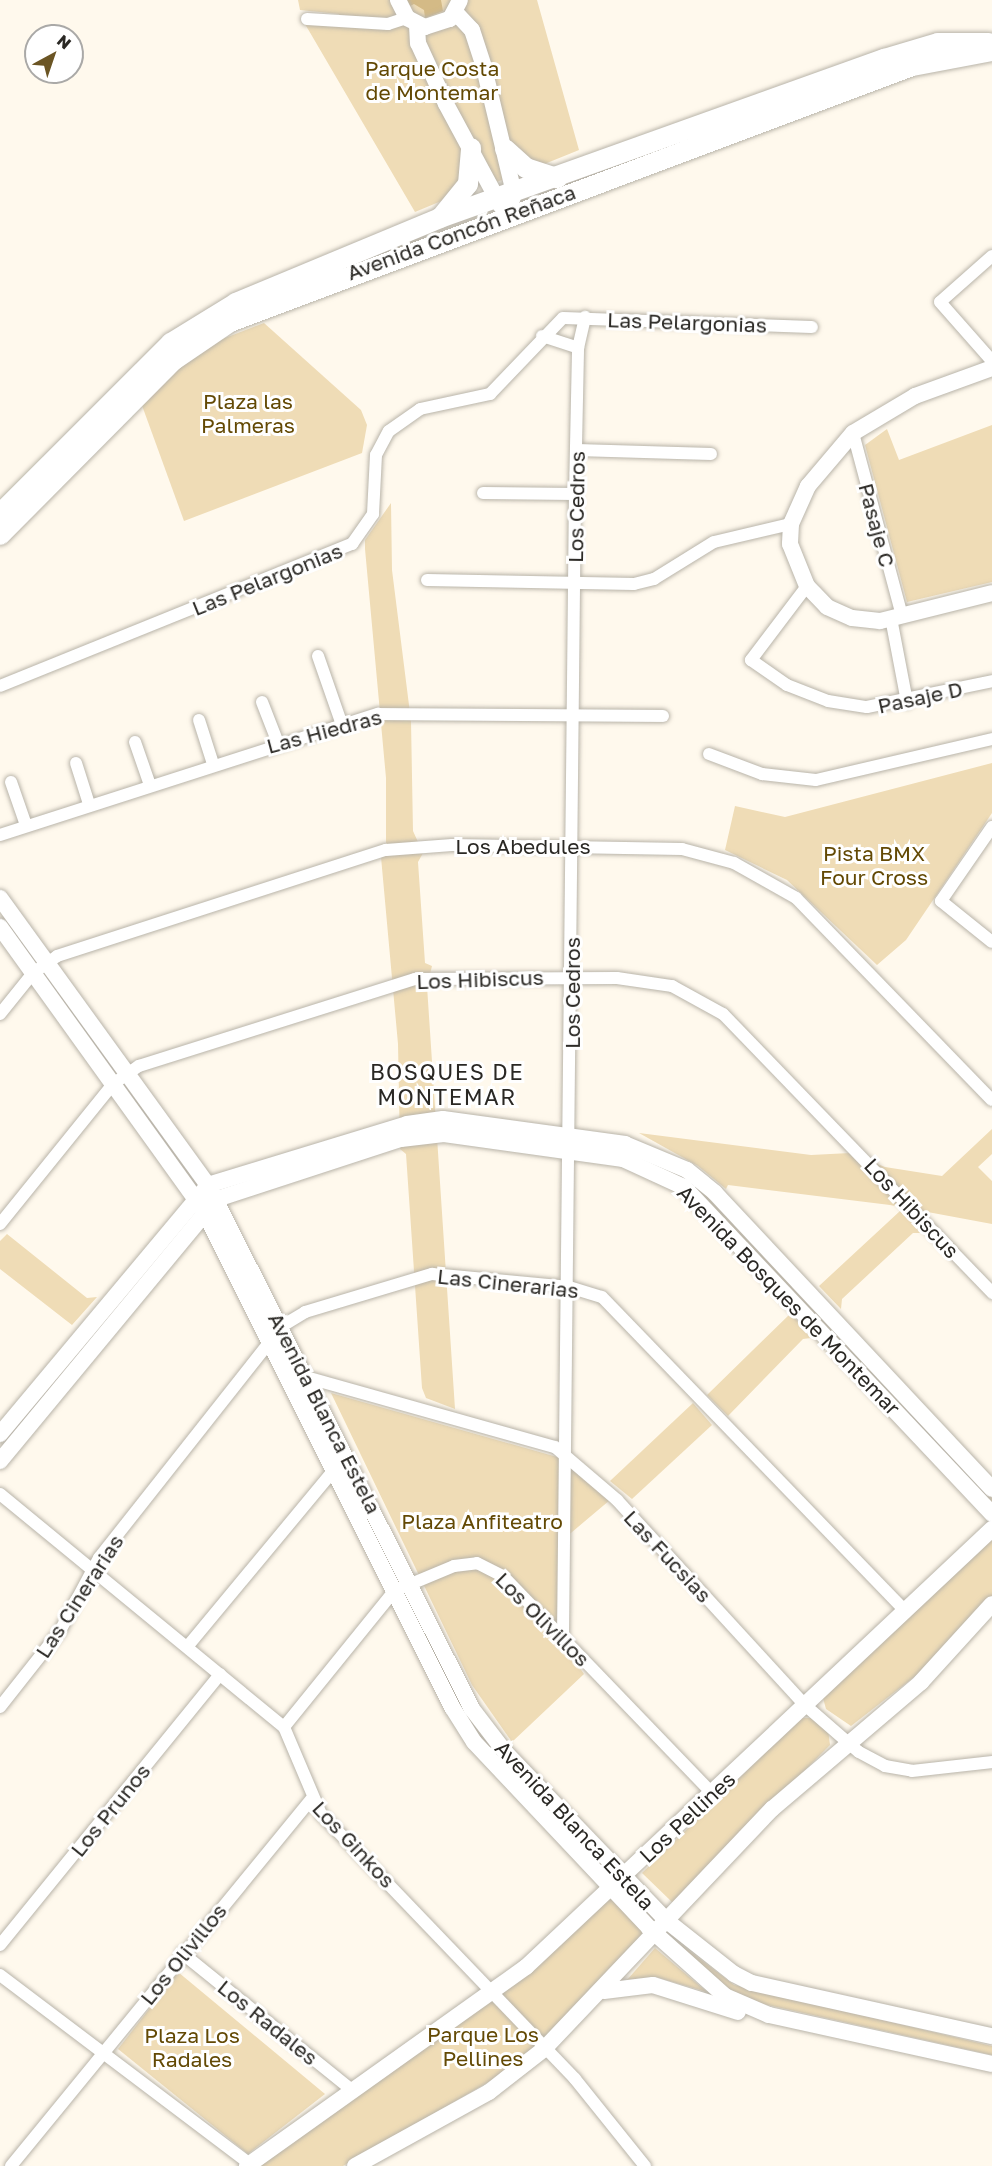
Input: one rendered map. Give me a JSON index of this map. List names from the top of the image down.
{
  "streets": {
    "main road": ["Avenida Concón Reñaca"],
    "street": [
      "Las Pelargonias",
      "Los Cedros",
      "Pasaje C",
      "Pasaje D",
      "Las Hiedras",
      "Los Abedules",
      "Los Hibiscus",
      "Las Cinerarias",
      "Avenida Bosques de Montemar",
      "Avenida Blanca Estela",
      "Las Fucsias",
      "Los Olivillos",
      "Los Prunos",
      "Los Pellines",
      "Los Ginkos",
      "Los Radales"
    ]
  },
  "crossings": [
    ["Las Pelargonias", "Los Cedros"],
    ["Los Cedros", "Las Hiedras"],
    ["Los Cedros", "Los Abedules"],
    ["Los Cedros", "Los Hibiscus"],
    ["Los Cedros", "Las Cinerarias"],
    ["Los Cedros", "Avenida Bosques de Montemar"],
    ["Los Cedros", "Las Fucsias"],
    ["Los Cedros", "Los Olivillos"],
    ["Pasaje C", "Pasaje D"],
    ["Los Abedules", "Avenida Blanca Estela"],
    ["Los Hibiscus", "Avenida Blanca Estela"],
    ["Las Cinerarias", "Avenida Blanca Estela"],
    ["Las Cinerarias", "Los Pellines"],
    ["Avenida Bosques de Montemar", "Avenida Blanca Estela"],
    ["Avenida Blanca Estela", "Las Fucsias"],
    ["Avenida Blanca Estela", "Los Olivillos"],
    ["Avenida Blanca Estela", "Los Pellines"],
    ["Las Fucsias", "Los Pellines"],
    ["Los Olivillos", "Los Pellines"],
    ["Los Olivillos", "Los Ginkos"],
    ["Los Olivillos", "Los Radales"],
    ["Los Pellines", "Los Ginkos"],
    ["Los Pellines", "Los Radales"]
  ],
  "districts": ["BOSQUES DE MONTEMAR"],
  "parks": [
    "Parque Costa de Montemar",
    "Plaza las Palmeras",
    "Pista BMX Four Cross",
    "Plaza Anfiteatro",
    "Parque Los Pellines",
    "Plaza Los Radales"
  ],
  "north": "top right"
}
